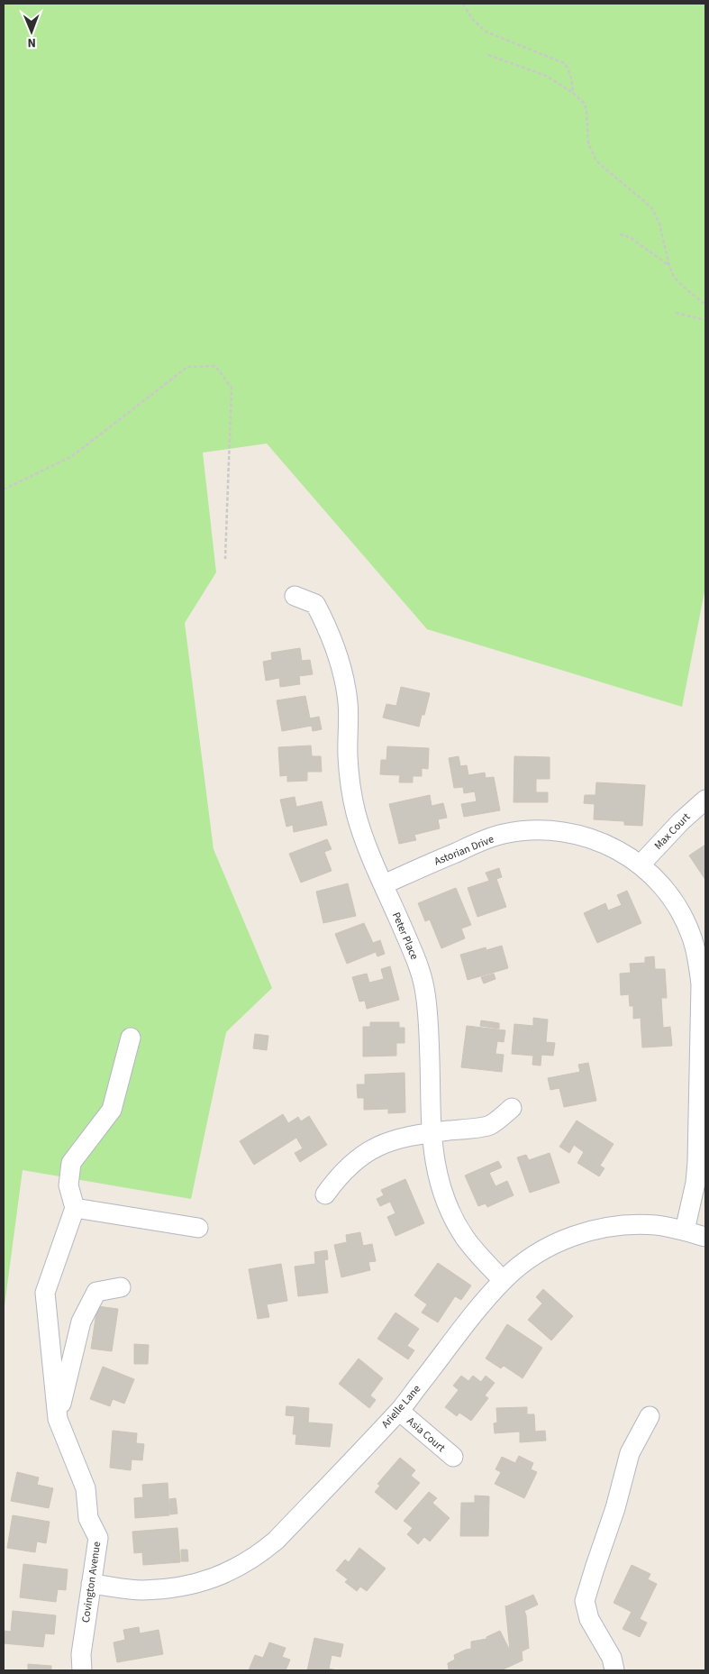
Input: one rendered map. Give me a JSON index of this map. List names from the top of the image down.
{
  "streets": {
    "street": [
      "Max Court",
      "Astorian Drive",
      "Peter Place",
      "Arielle Lane",
      "Asia Court",
      "Covington Avenue"
    ]
  },
  "crossings": [
    ["Max Court", "Astorian Drive"],
    ["Astorian Drive", "Peter Place"],
    ["Astorian Drive", "Arielle Lane"],
    ["Peter Place", "Arielle Lane"],
    ["Arielle Lane", "Asia Court"],
    ["Arielle Lane", "Covington Avenue"]
  ],
  "north": "bottom"
}
